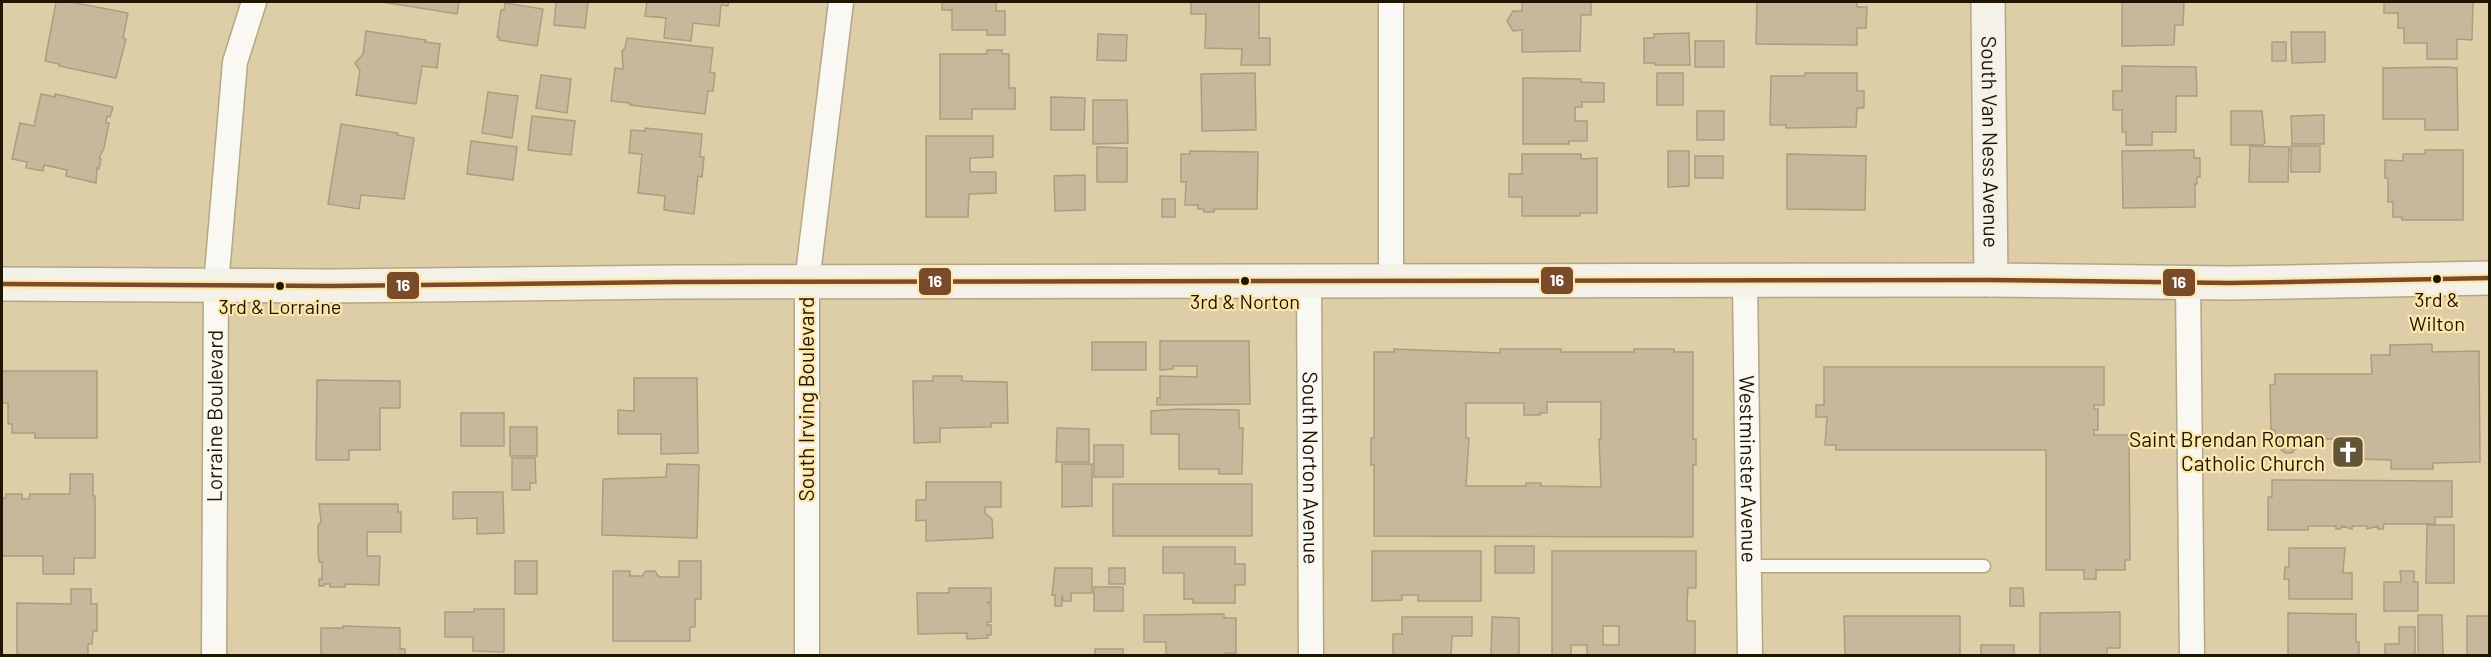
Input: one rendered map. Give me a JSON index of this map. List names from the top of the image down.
{
  "streets": {
    "main road": ["South Van Ness Avenue"],
    "street": [
      "South Irving Boulevard",
      "Lorraine Boulevard",
      "Westminster Avenue",
      "South Norton Avenue"
    ]
  },
  "places": {
    "other": ["3rd & Wilton", "3rd & Norton", "3rd & Lorraine"],
    "church": ["Saint Brendan Roman Catholic Church"]
  },
  "lines": ["transit line 16"]
}
